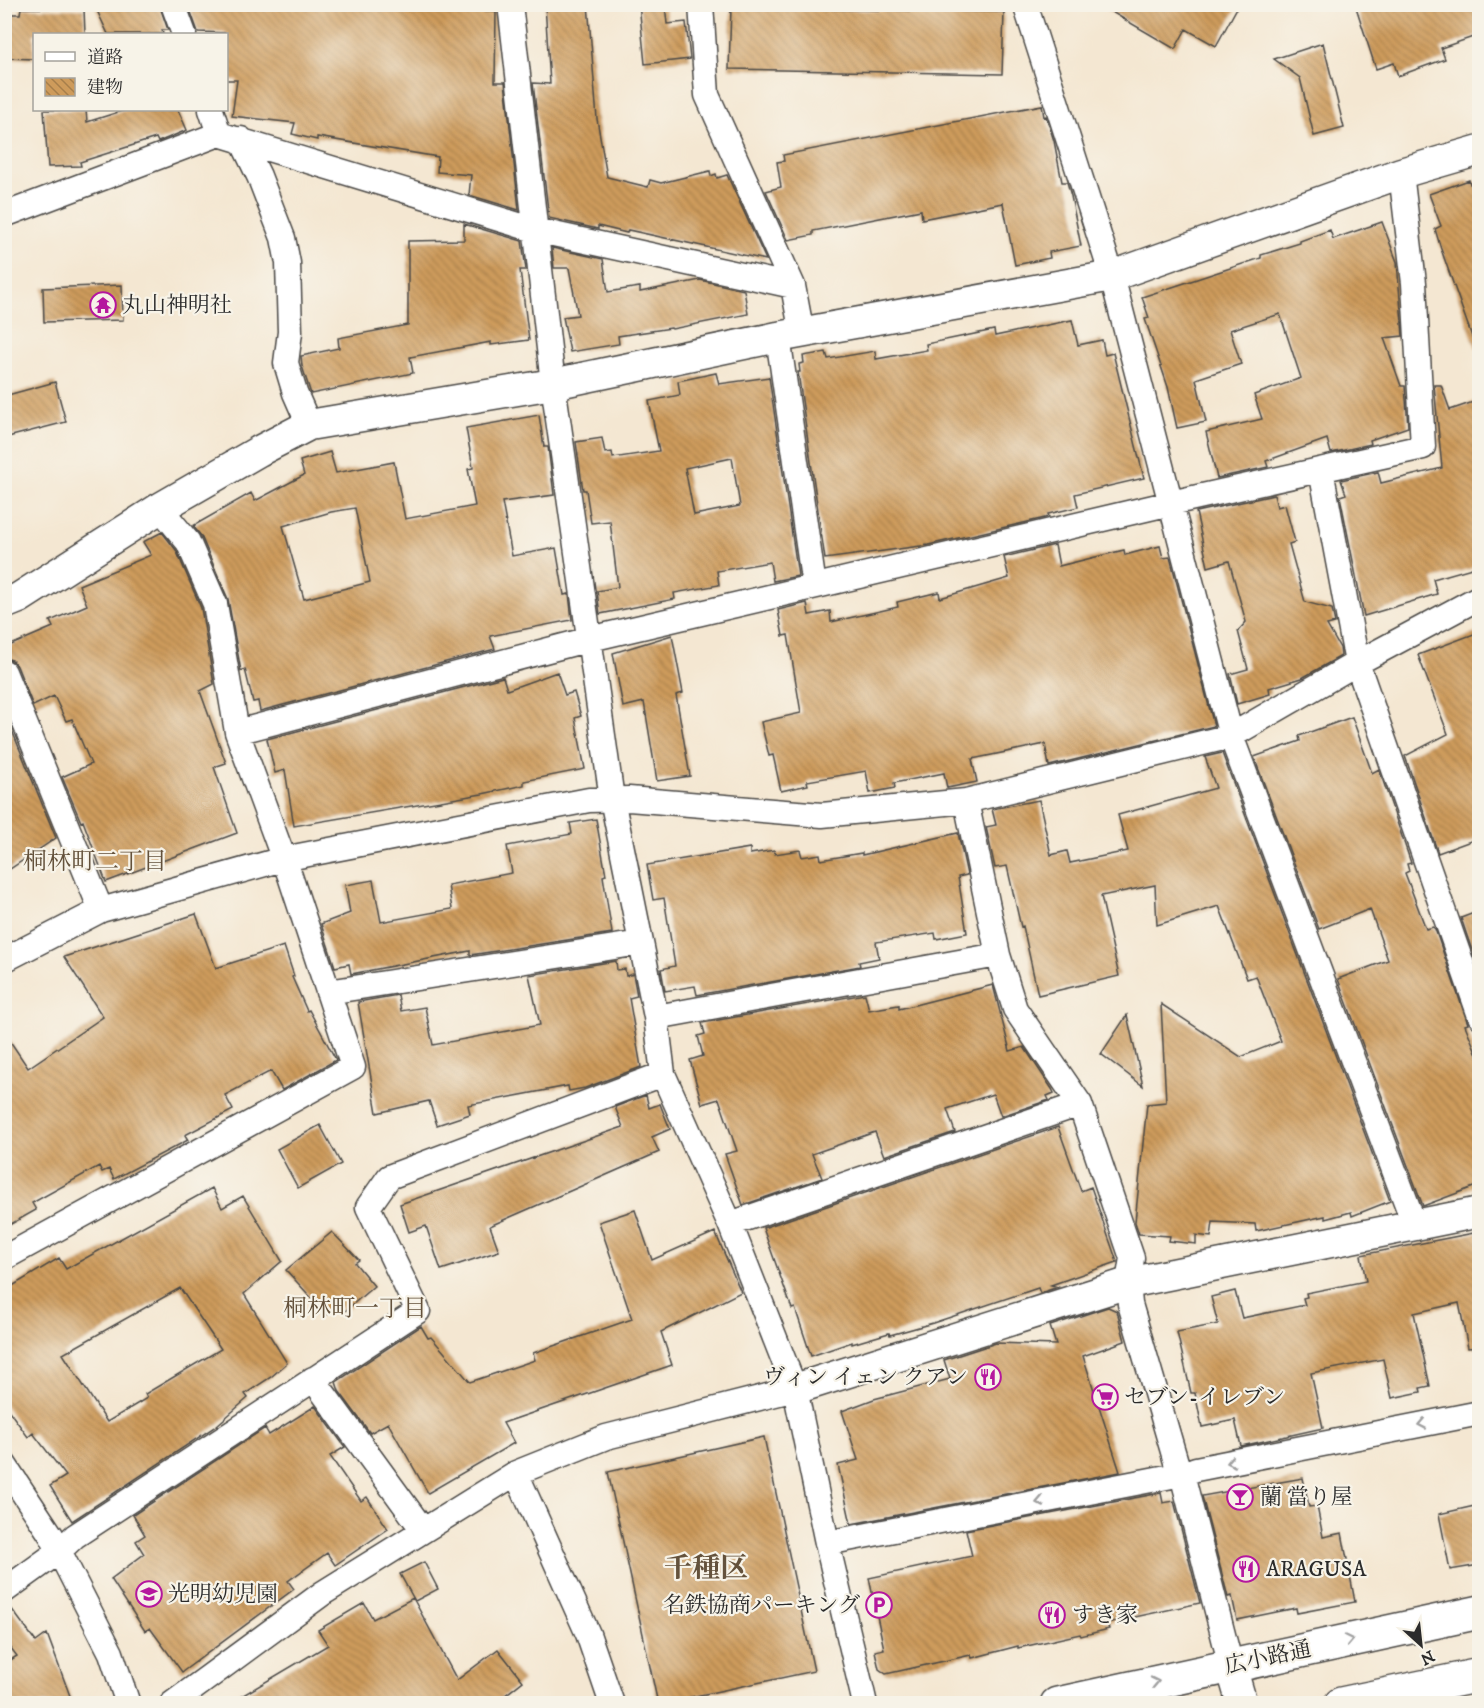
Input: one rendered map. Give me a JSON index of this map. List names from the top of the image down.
{
  "streets": {
    "main road": ["広小路通"]
  },
  "districts": ["桐林町二丁目", "桐林町一丁目", "千種区"],
  "places": {
    "temple": ["丸山神明社"],
    "restaurant": ["ヴィン イェン クアン", "ARAGUSA", "すき家"],
    "supermarket": ["セブン-イレブン"],
    "bar": ["蘭 當り屋"],
    "school or university": ["光明幼児園"],
    "parking": ["名鉄協商パーキング"]
  },
  "legend": ["道路", "建物"],
  "north": "bottom right"
}
